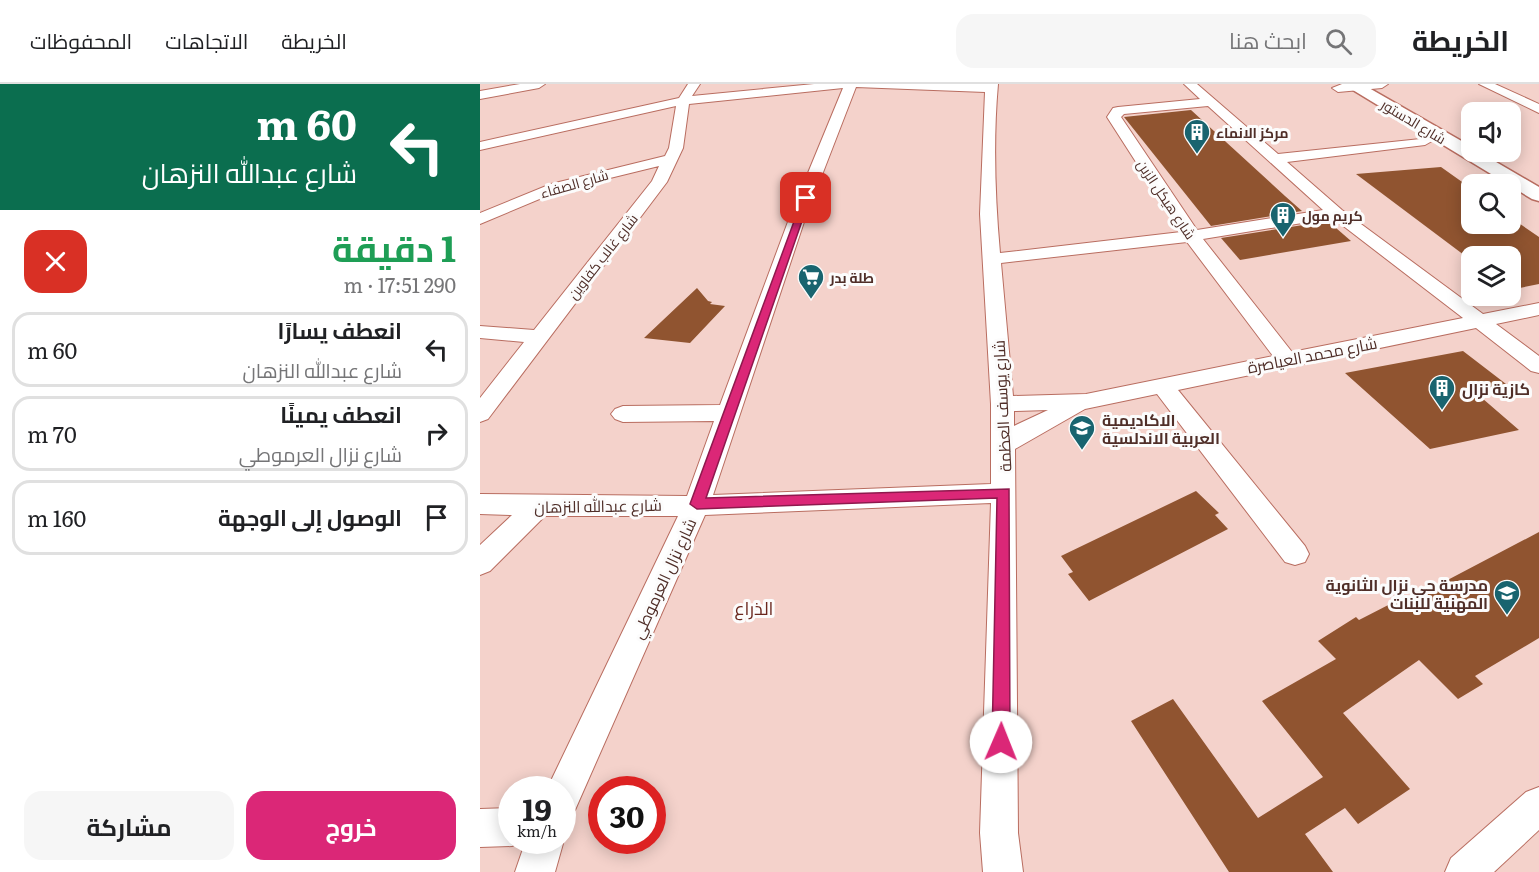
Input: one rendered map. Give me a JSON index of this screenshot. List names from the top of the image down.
{
  "streets": {
    "main road": ["شارع الدستور"],
    "street": [
      "شارع الصفاء",
      "شارع هيكل الزبن",
      "شارع غالب كفاوين",
      "شارع محمد العياصرة",
      "شارع يوسف العظمة",
      "شارع عبدالله النزهان",
      "شارع نزال العرموطي"
    ]
  },
  "crossings": [
    ["شارع الصفاء", "شارع غالب كفاوين"],
    ["شارع هيكل الزبن", "شارع محمد العياصرة"],
    ["شارع محمد العياصرة", "شارع يوسف العظمة"],
    ["شارع يوسف العظمة", "شارع عبدالله النزهان"],
    ["شارع عبدالله النزهان", "شارع نزال العرموطي"]
  ],
  "districts": ["الذراع"],
  "places": {
    "building": ["مركز الانماء", "كريم مول", "كازية نزال"],
    "supermarket": ["طلة بدر"],
    "school or university": ["الاكاديمية العربية الاندلسية", "مدرسة حي نزال الثانوية المهنية للبنات"]
  },
  "page": {
    "header": "الخريطة",
    "search": "ابحث هنا",
    "nav": ["الخريطة", "الاتجاهات", "المحفوظات"],
    "turn": ["60 m", "شارع عبدالله النزهان"],
    "heading": ["1 دقيقة", "290 m · 17:51"],
    "list": [
      {
        "name": "انعطف يسارًا",
        "note": "شارع عبدالله النزهان",
        "value": "60 m"
      },
      {
        "name": "انعطف يمينًا",
        "note": "شارع نزال العرموطي",
        "value": "70 m"
      },
      {
        "name": "الوصول إلى الوجهة",
        "value": "160 m"
      }
    ],
    "speed": "19 km/h",
    "limit": "30",
    "buttons": ["خروج", "مشاركة"]
  }
}
